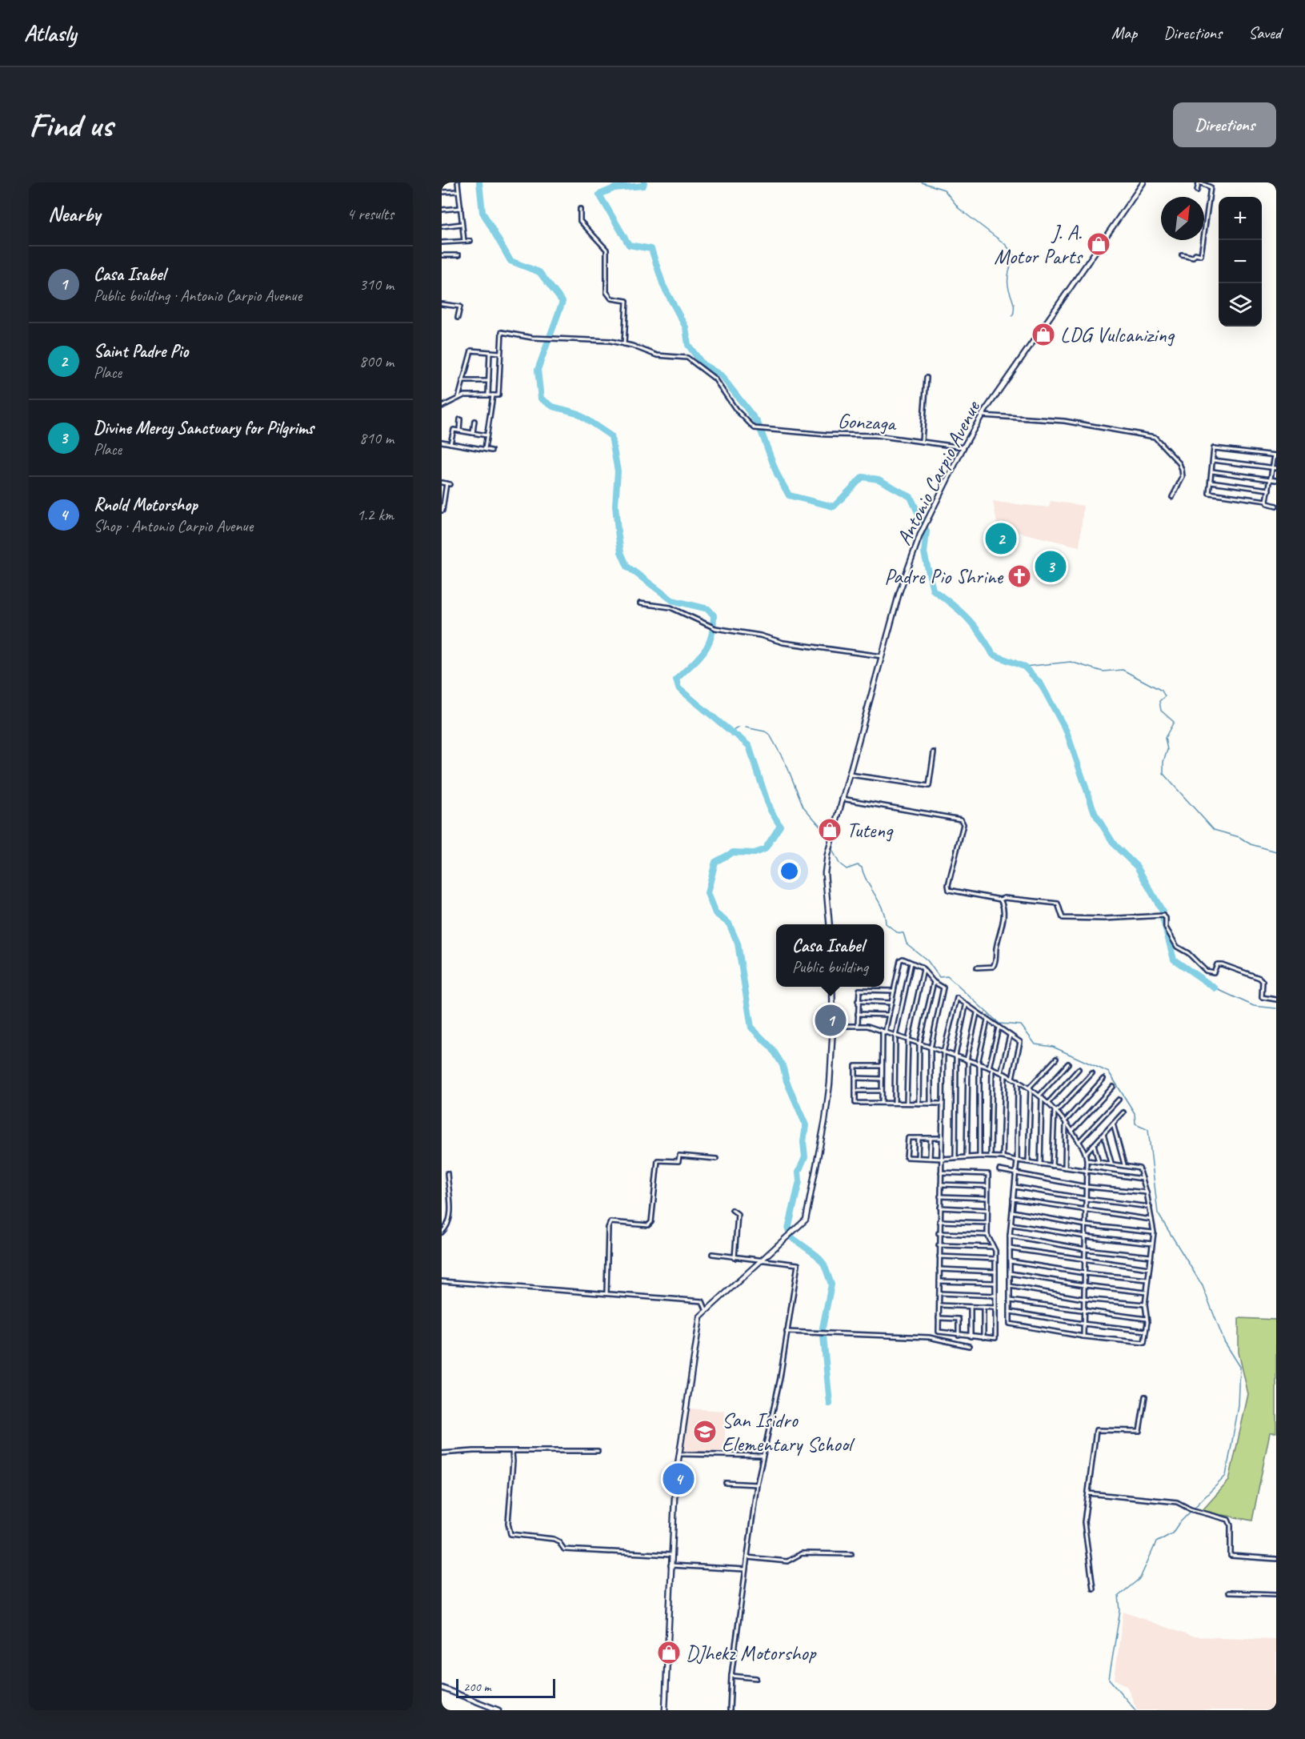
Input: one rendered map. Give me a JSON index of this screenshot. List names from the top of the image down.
{
  "streets": {
    "street": ["Gonzaga", "Antonio Carpio Avenue"]
  },
  "crossings": [
    ["Gonzaga", "Antonio Carpio Avenue"]
  ],
  "places": {
    "shop": [
      "J. A. Motor Parts",
      "LDG Vulcanizing",
      "Tuteng",
      "DJhekz Motorshop"
    ],
    "church": ["Padre Pio Shrine"],
    "school or university": ["San Isidro Elementary School"]
  },
  "scale_bar": "200 m",
  "north": "top right",
  "page": {
    "header": "Atlasly",
    "nav": ["Map", "Directions", "Saved"],
    "buttons": "Directions",
    "title": "Find us",
    "heading": ["Nearby", "4 results"],
    "map_buttons": ["+", "−"],
    "list": [
      {
        "mark": "1",
        "name": "Casa Isabel",
        "note": "Public building · Antonio Carpio Avenue",
        "value": "310 m"
      },
      {
        "mark": "2",
        "name": "Saint Padre Pio",
        "note": "Place",
        "value": "800 m"
      },
      {
        "mark": "3",
        "name": "Divine Mercy Sanctuary for Pilgrims",
        "note": "Place",
        "value": "810 m"
      },
      {
        "mark": "4",
        "name": "Rnold Motorshop",
        "note": "Shop · Antonio Carpio Avenue",
        "value": "1.2 km"
      }
    ],
    "pins": [
      "2",
      "3",
      "1",
      "4"
    ],
    "popup": ["Casa Isabel", "Public building"],
    "scale": "200 m"
  }
}
